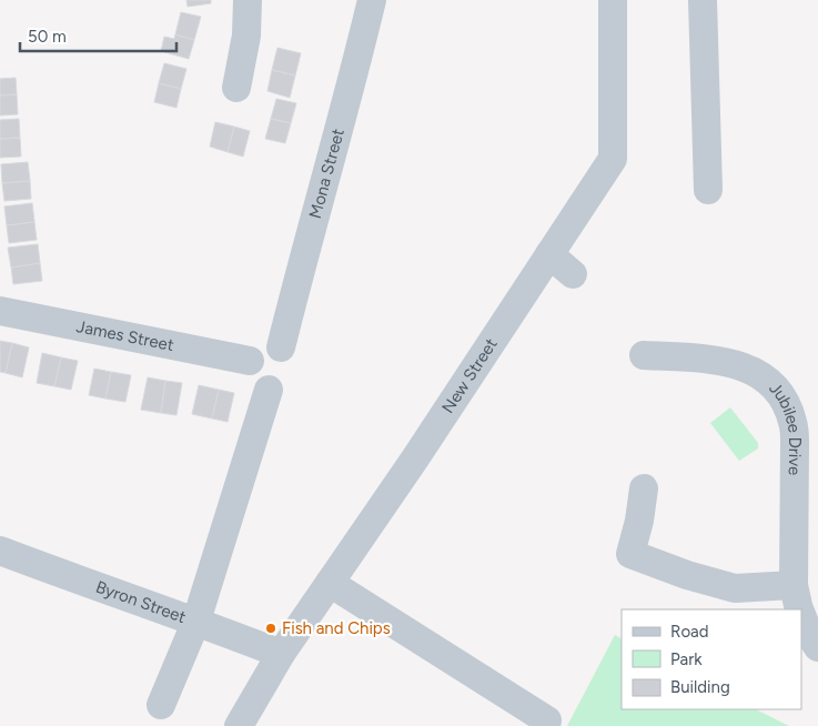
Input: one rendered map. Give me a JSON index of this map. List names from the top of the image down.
{
  "streets": {
    "street": [
      "Mona Street",
      "James Street",
      "New Street",
      "Jubilee Drive",
      "Byron Street"
    ]
  },
  "crossings": [
    ["New Street", "Byron Street"]
  ],
  "places": ["Fish and Chips"],
  "legend": ["Road", "Park", "Building"],
  "scale_bar": "50 m"
}
